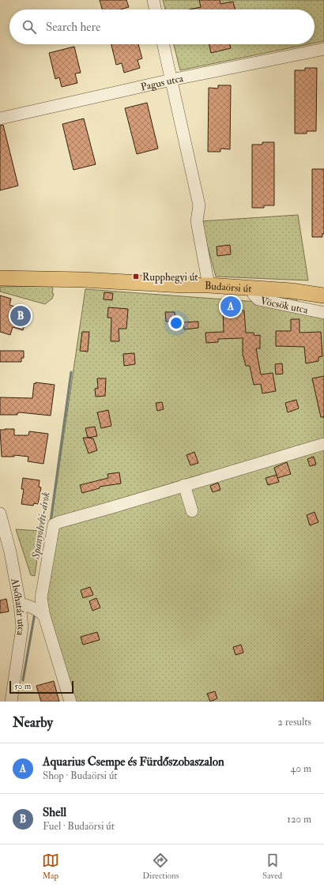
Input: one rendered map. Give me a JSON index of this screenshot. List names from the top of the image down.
{
  "streets": {
    "main road": ["Budaörsi út"],
    "street": ["Pagus utca", "Vöcsök utca", "Alsóhatár utca"]
  },
  "crossings": [
    ["Budaörsi út", "Vöcsök utca"]
  ],
  "water": ["Spanyolréti-árok"],
  "places": {
    "transit": ["Rupphegyi út"]
  },
  "scale_bar": "50 m",
  "page": {
    "search": "Search here",
    "pins": ["A", "B"],
    "scale": "50 m",
    "heading": ["Nearby", "2 results"],
    "list": [
      {
        "mark": "A",
        "name": "Aquarius Csempe és Fürdőszobaszalon",
        "note": "Shop · Budaörsi út",
        "value": "40 m"
      },
      {
        "mark": "B",
        "name": "Shell",
        "note": "Fuel · Budaörsi út",
        "value": "120 m"
      }
    ],
    "nav": ["Map", "Directions", "Saved"]
  }
}
